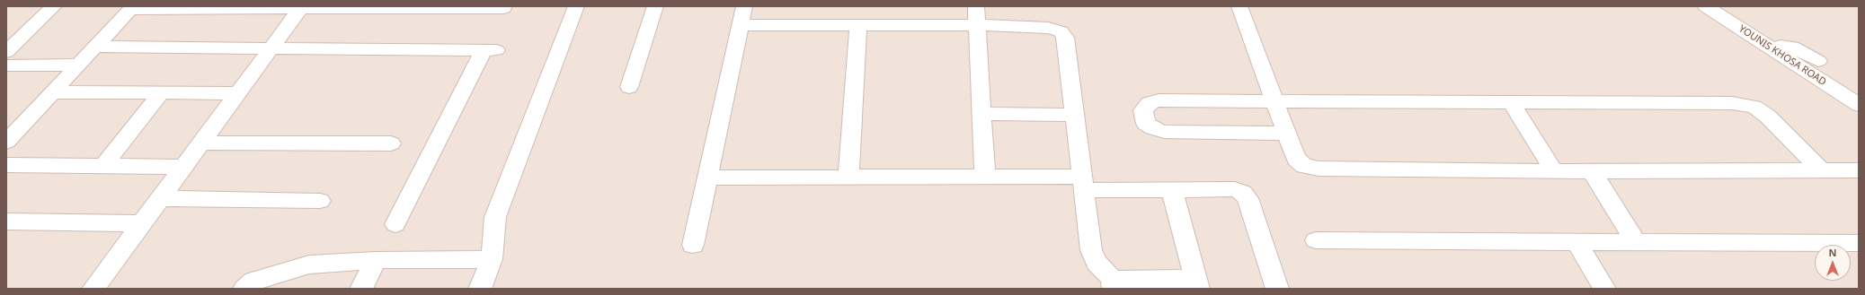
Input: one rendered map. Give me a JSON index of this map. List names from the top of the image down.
{
  "streets": {
    "street": ["YOUNIS KHOSA ROAD"]
  },
  "north": "top"
}
